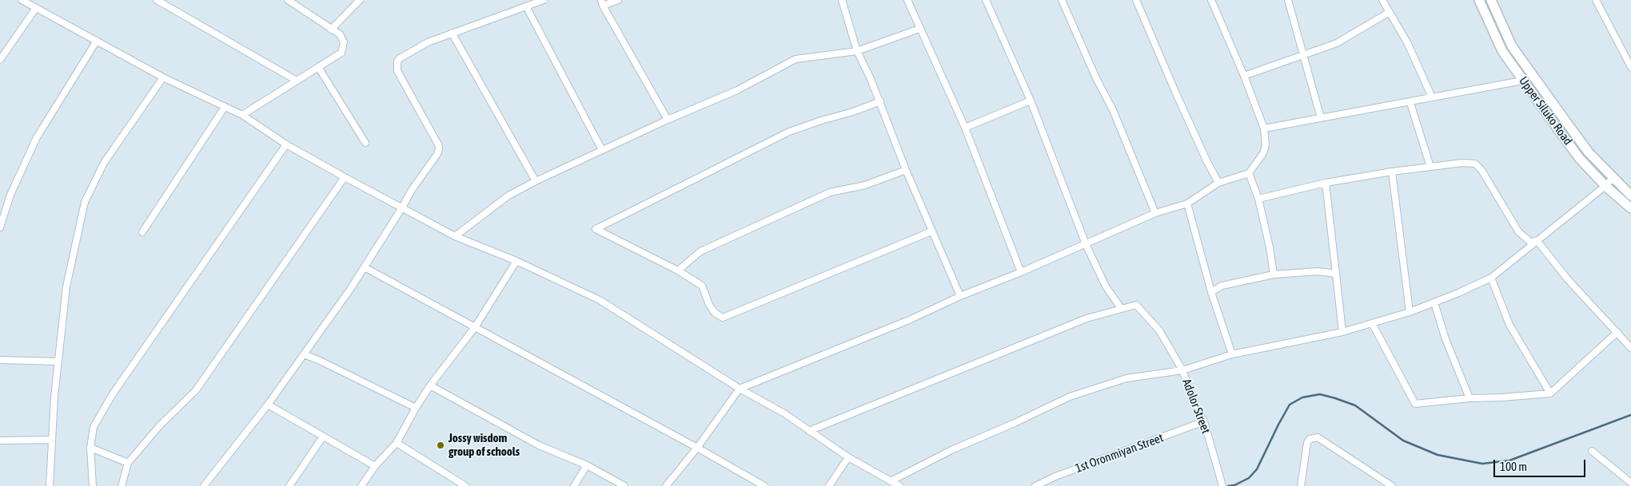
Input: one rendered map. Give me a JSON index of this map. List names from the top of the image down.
{
  "streets": {
    "main road": ["Upper Siluko Road"],
    "street": ["Adolor Street", "1st Oronmiyan Street"]
  },
  "crossings": [
    ["Adolor Street", "1st Oronmiyan Street"]
  ],
  "places": ["Jossy wisdom group of schools"],
  "scale_bar": "100 m"
}
